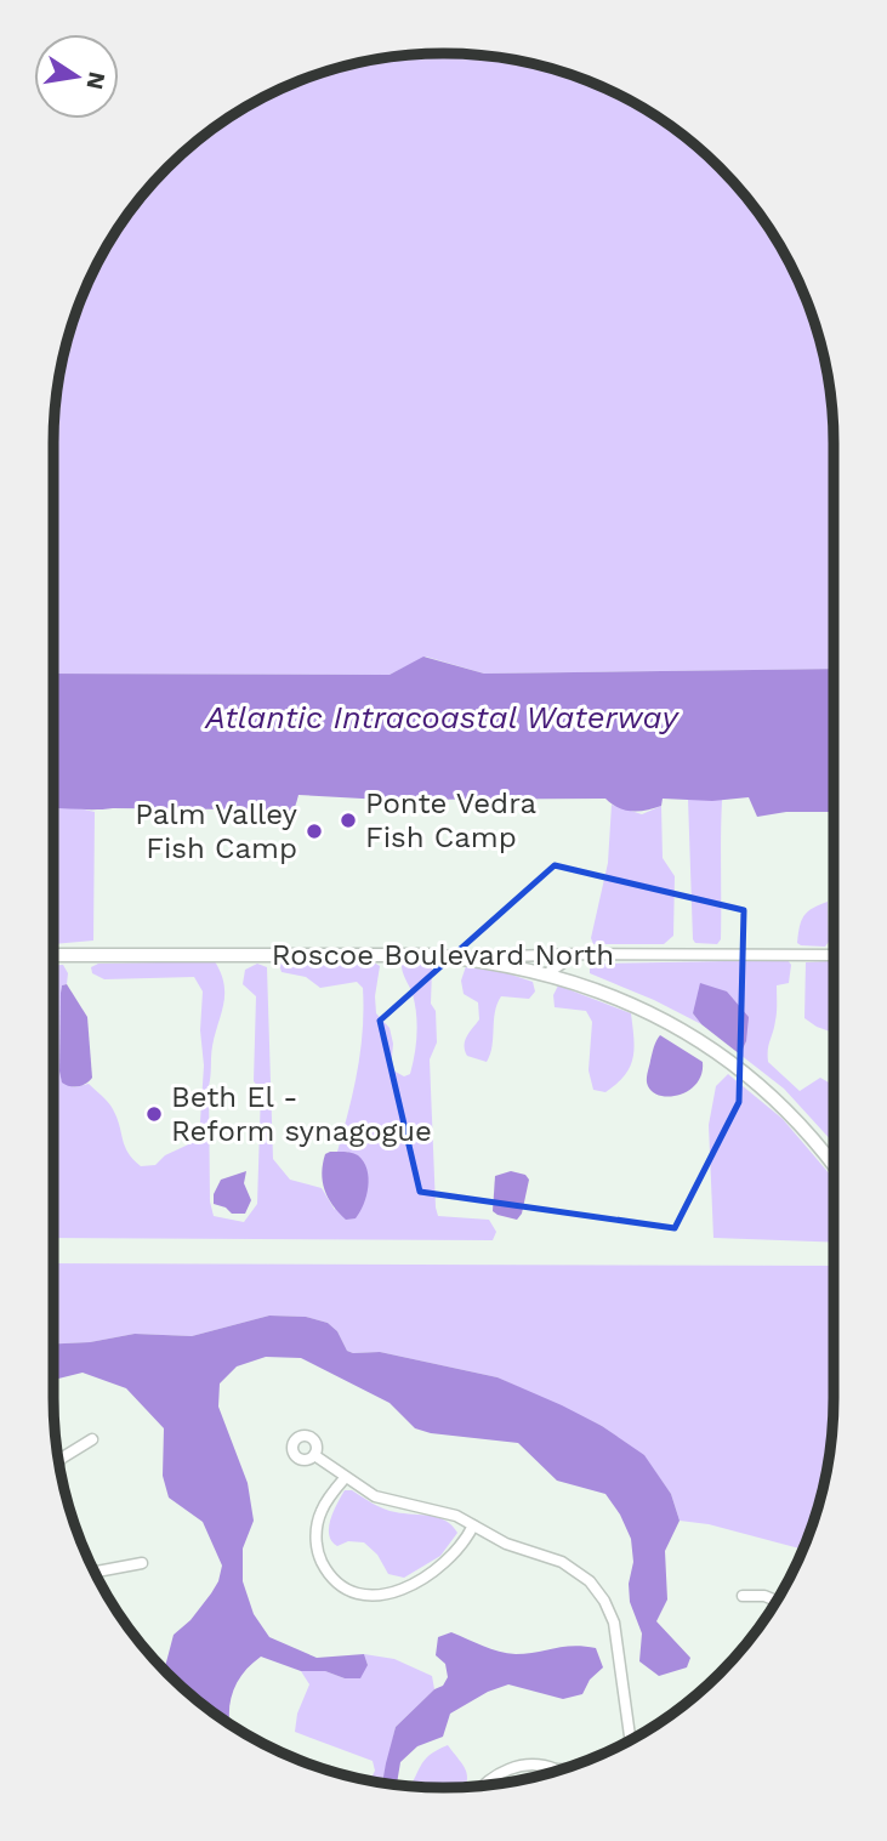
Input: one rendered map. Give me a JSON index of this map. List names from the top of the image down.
{
  "streets": {
    "street": ["Roscoe Boulevard North"]
  },
  "water": ["Atlantic Intracoastal Waterway"],
  "places": ["Ponte Vedra Fish Camp", "Palm Valley Fish Camp", "Beth El - Reform synagogue"],
  "north": "right"
}
